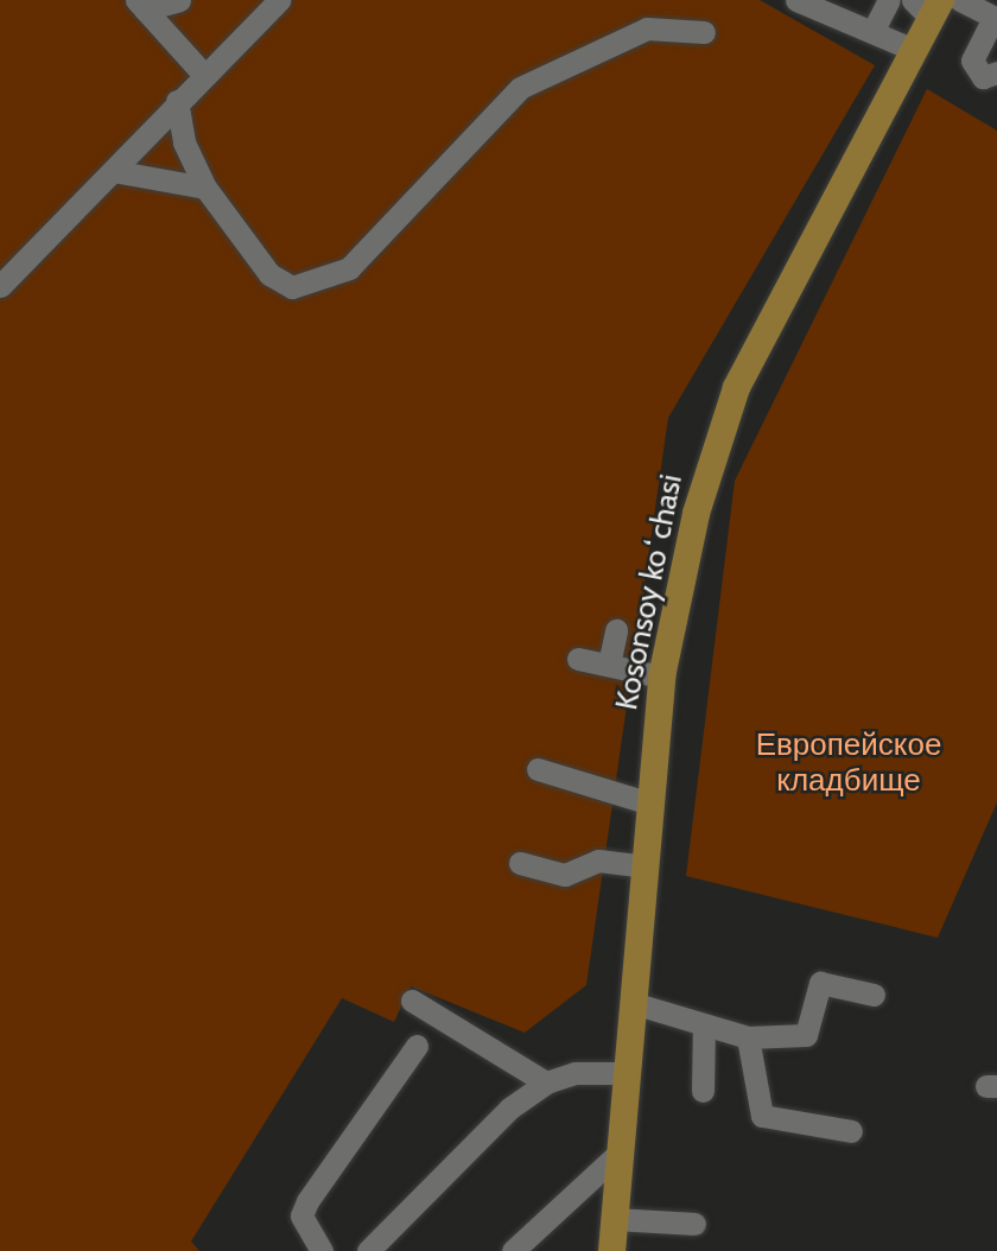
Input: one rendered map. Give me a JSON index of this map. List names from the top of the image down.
{
  "streets": {
    "main road": ["Kosonsoy koʻchasi"]
  },
  "parks": ["Европейское кладбище"]
}
